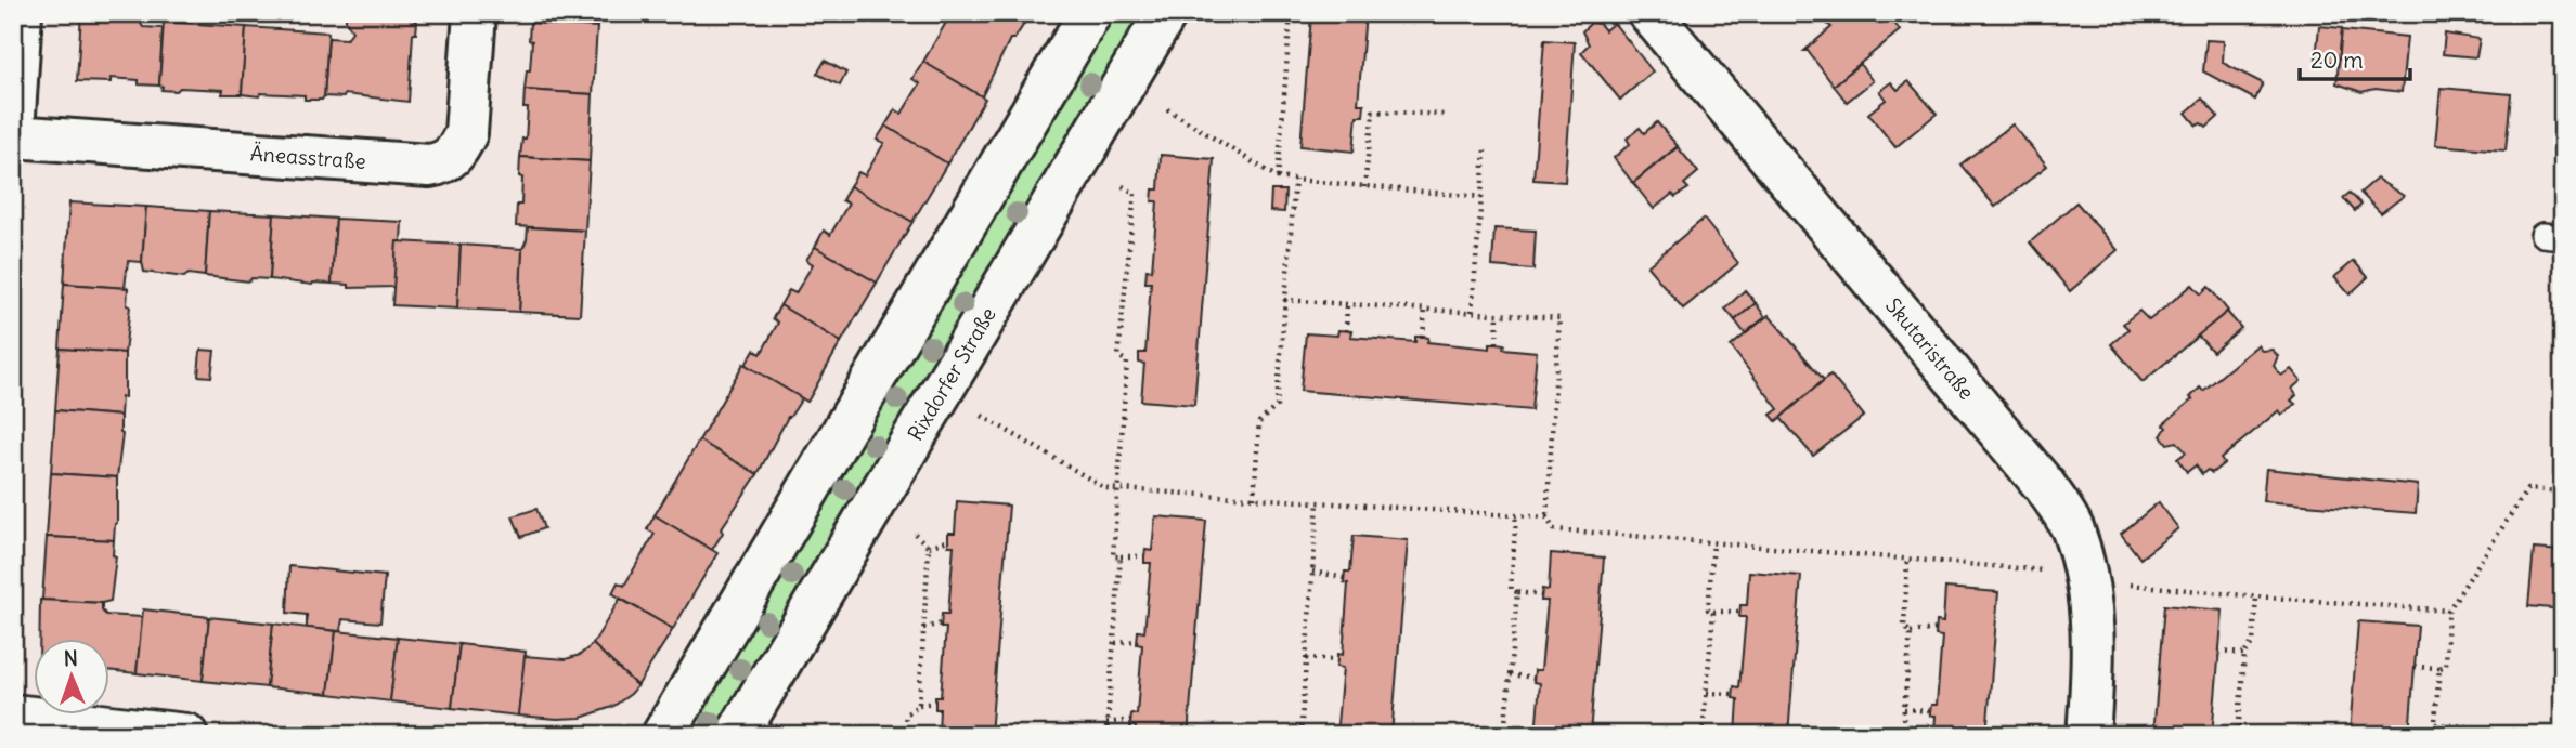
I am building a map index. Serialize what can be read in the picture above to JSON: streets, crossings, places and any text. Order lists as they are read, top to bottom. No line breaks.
{"streets":{"street":["Äneasstraße","Skutaristraße","Rixdorfer Straße"]},"scale_bar":"20 m","north":"top"}
